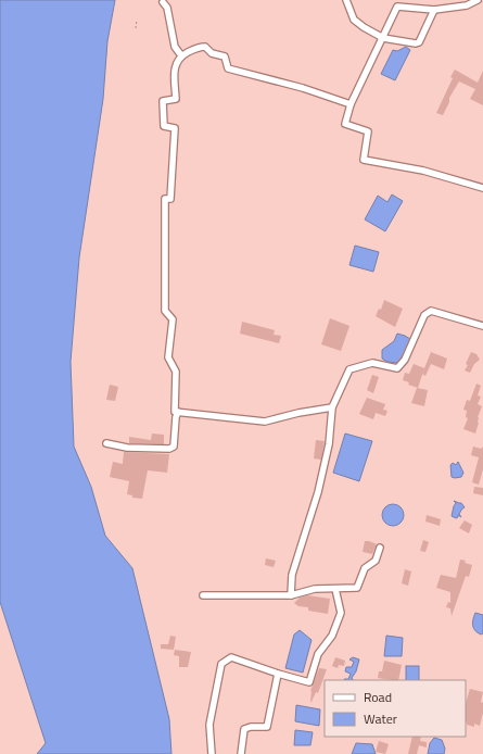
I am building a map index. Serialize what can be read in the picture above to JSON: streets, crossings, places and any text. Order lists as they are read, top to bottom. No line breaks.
{"legend":["Road","Water"]}
